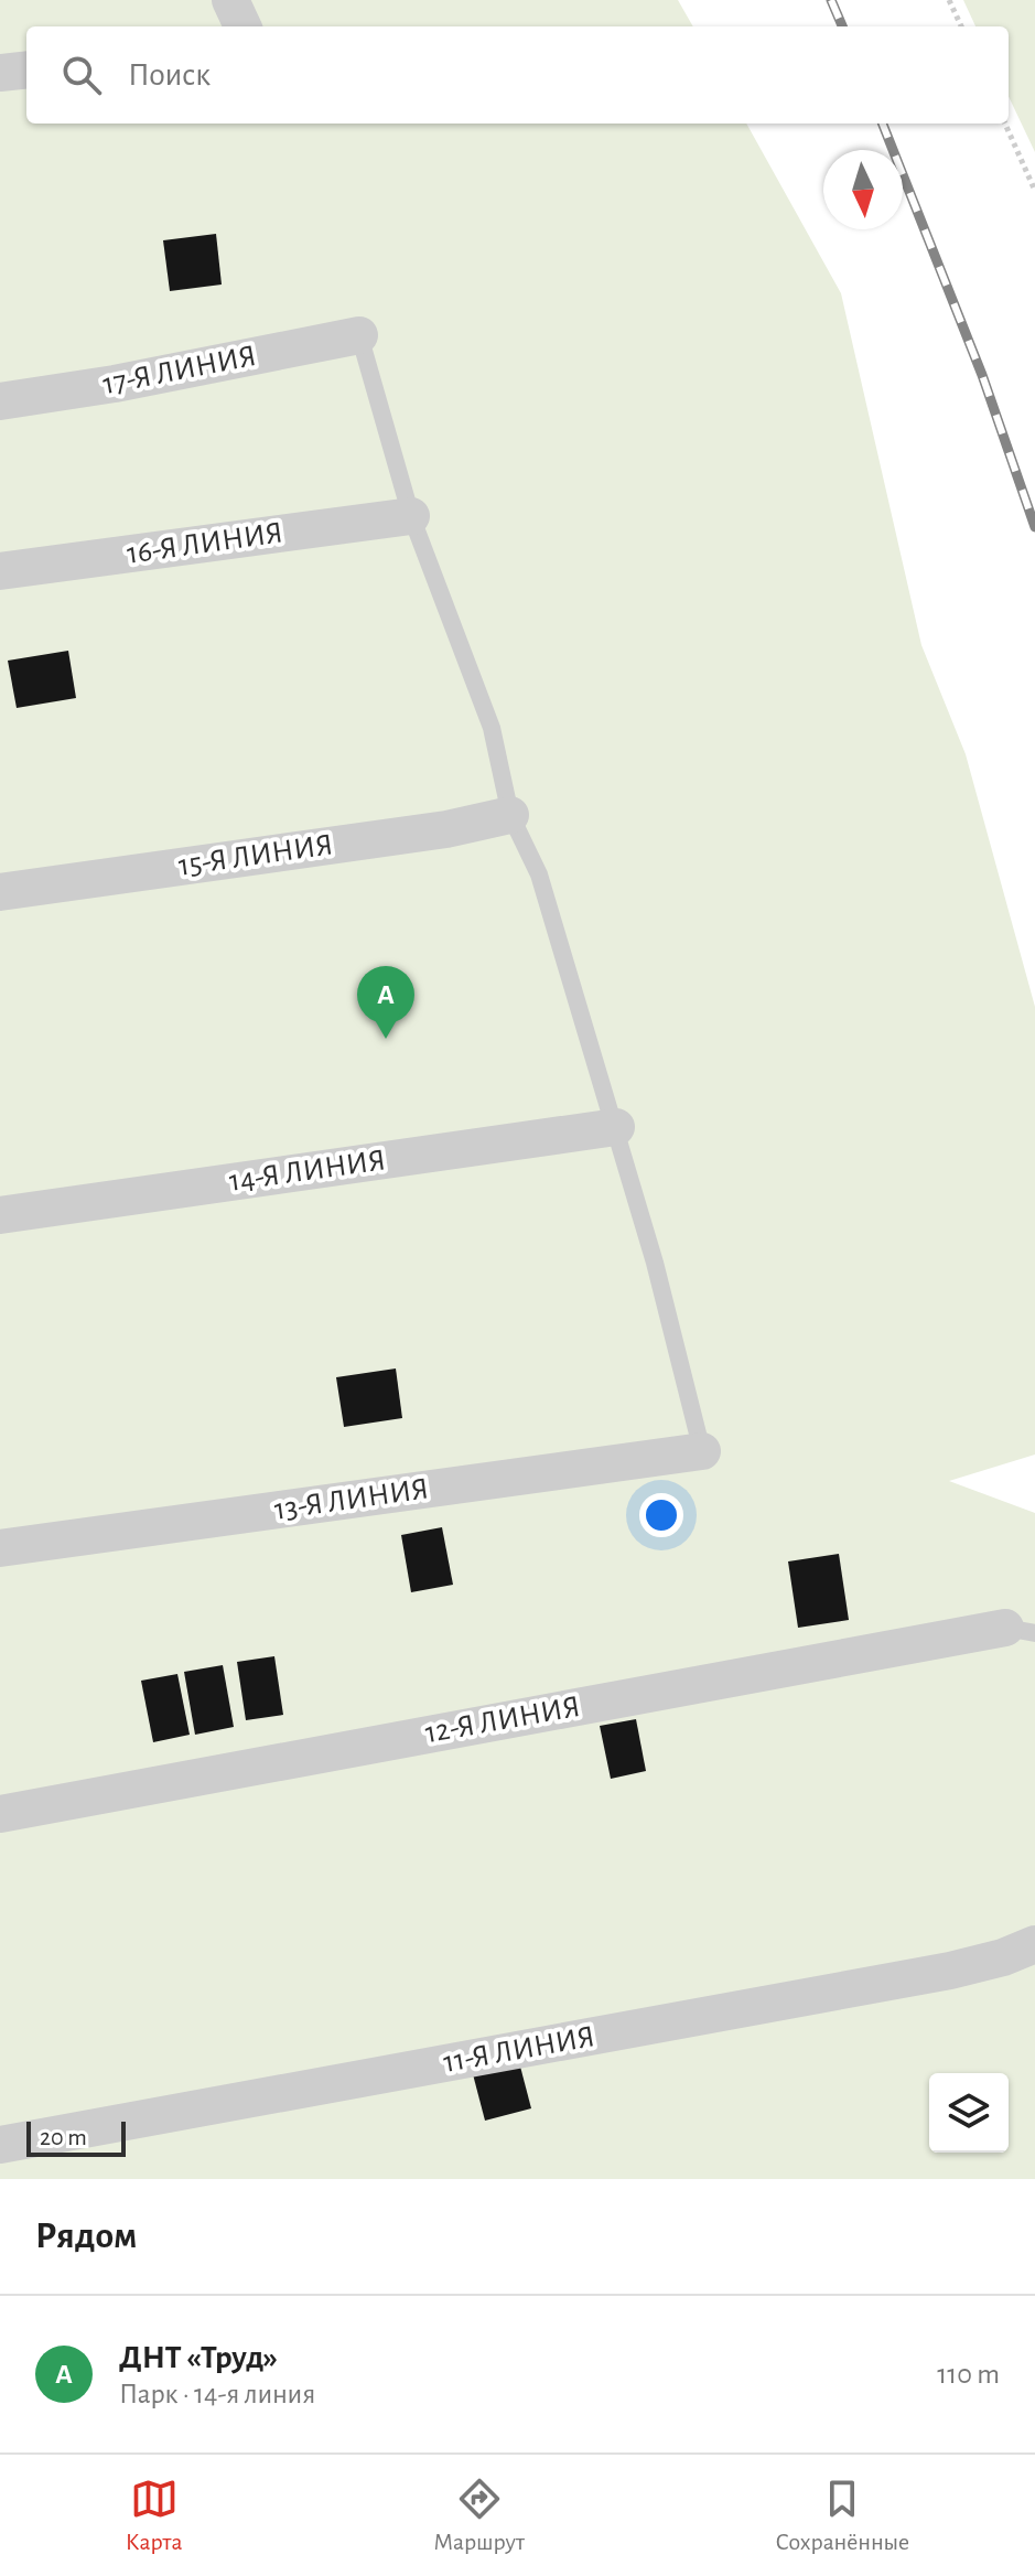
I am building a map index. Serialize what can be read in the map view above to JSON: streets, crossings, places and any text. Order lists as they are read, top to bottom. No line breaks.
{"streets":{"street":["17-Я ЛИНИЯ","16-Я ЛИНИЯ","15-Я ЛИНИЯ","14-Я ЛИНИЯ","13-Я ЛИНИЯ","12-Я ЛИНИЯ","11-Я ЛИНИЯ"]},"scale_bar":"20 m","north":"bottom","page":{"search":"Поиск","pins":"A","scale":"20 m","heading":"Рядом","list":[{"mark":"A","name":"ДНТ «Труд»","note":"Парк · 14-я линия","value":"110 m"}],"nav":["Карта","Маршрут","Сохранённые"]}}
